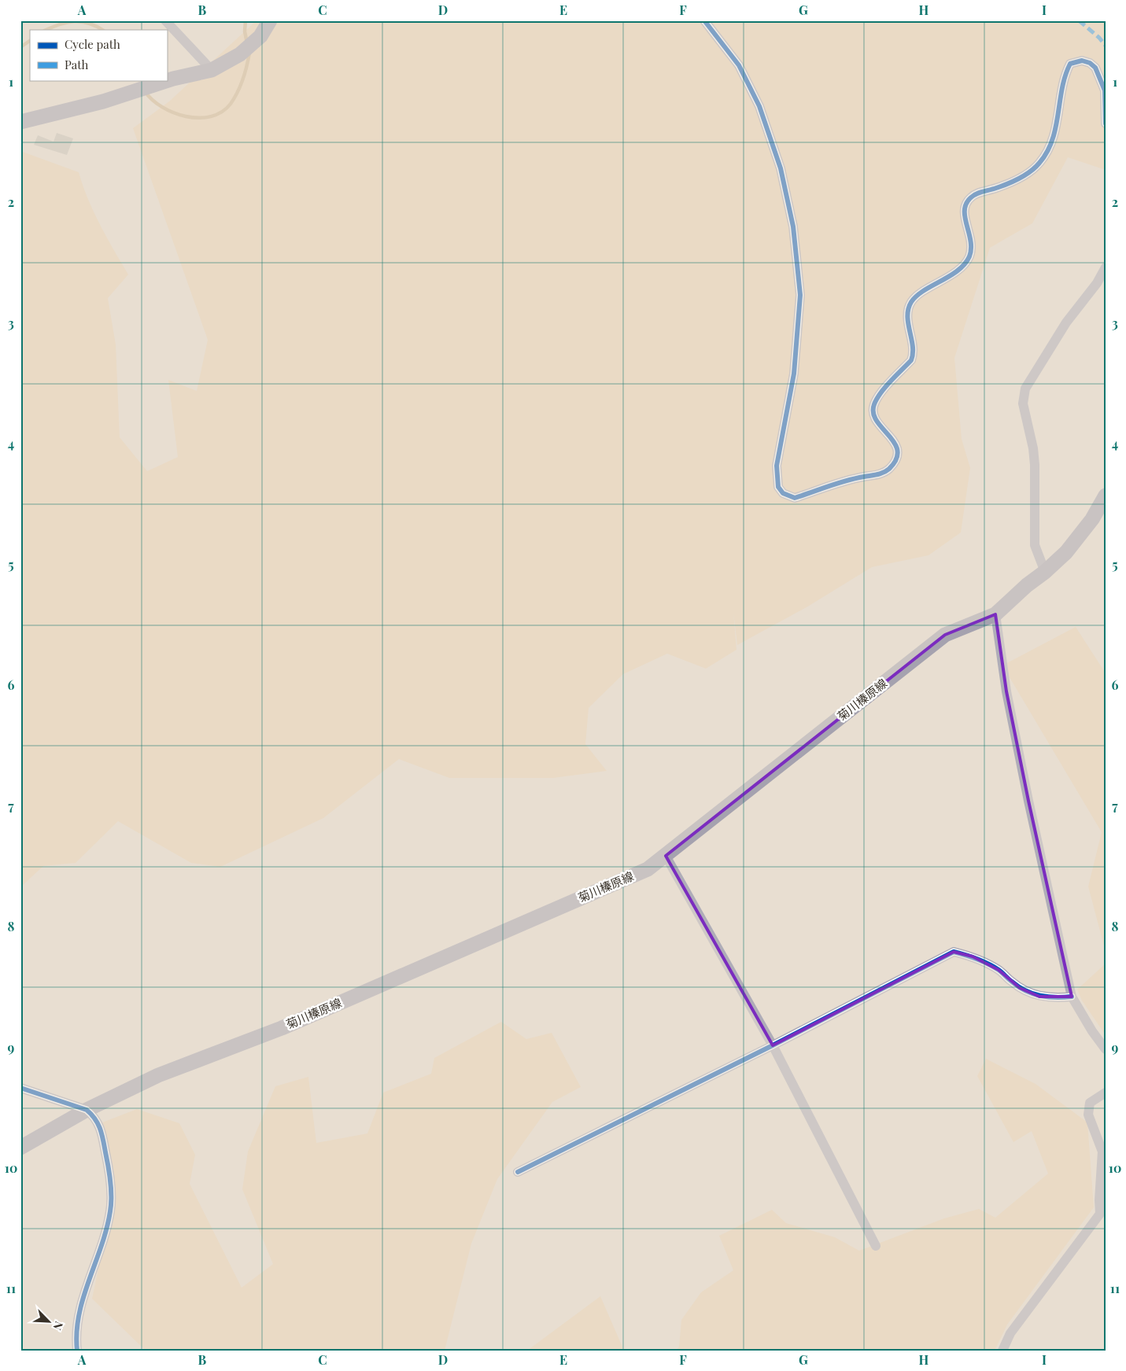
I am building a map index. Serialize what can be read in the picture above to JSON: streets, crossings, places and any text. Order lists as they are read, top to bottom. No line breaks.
{"streets":{"main road":["菊川榛原線"]},"legend":["Cycle path","Path"],"north":"bottom right","grid":{"columns":["A","B","C","D","E","F","G","H","I"],"rows":["1","2","3","4","5","6","7","8","9","10","11"]}}
